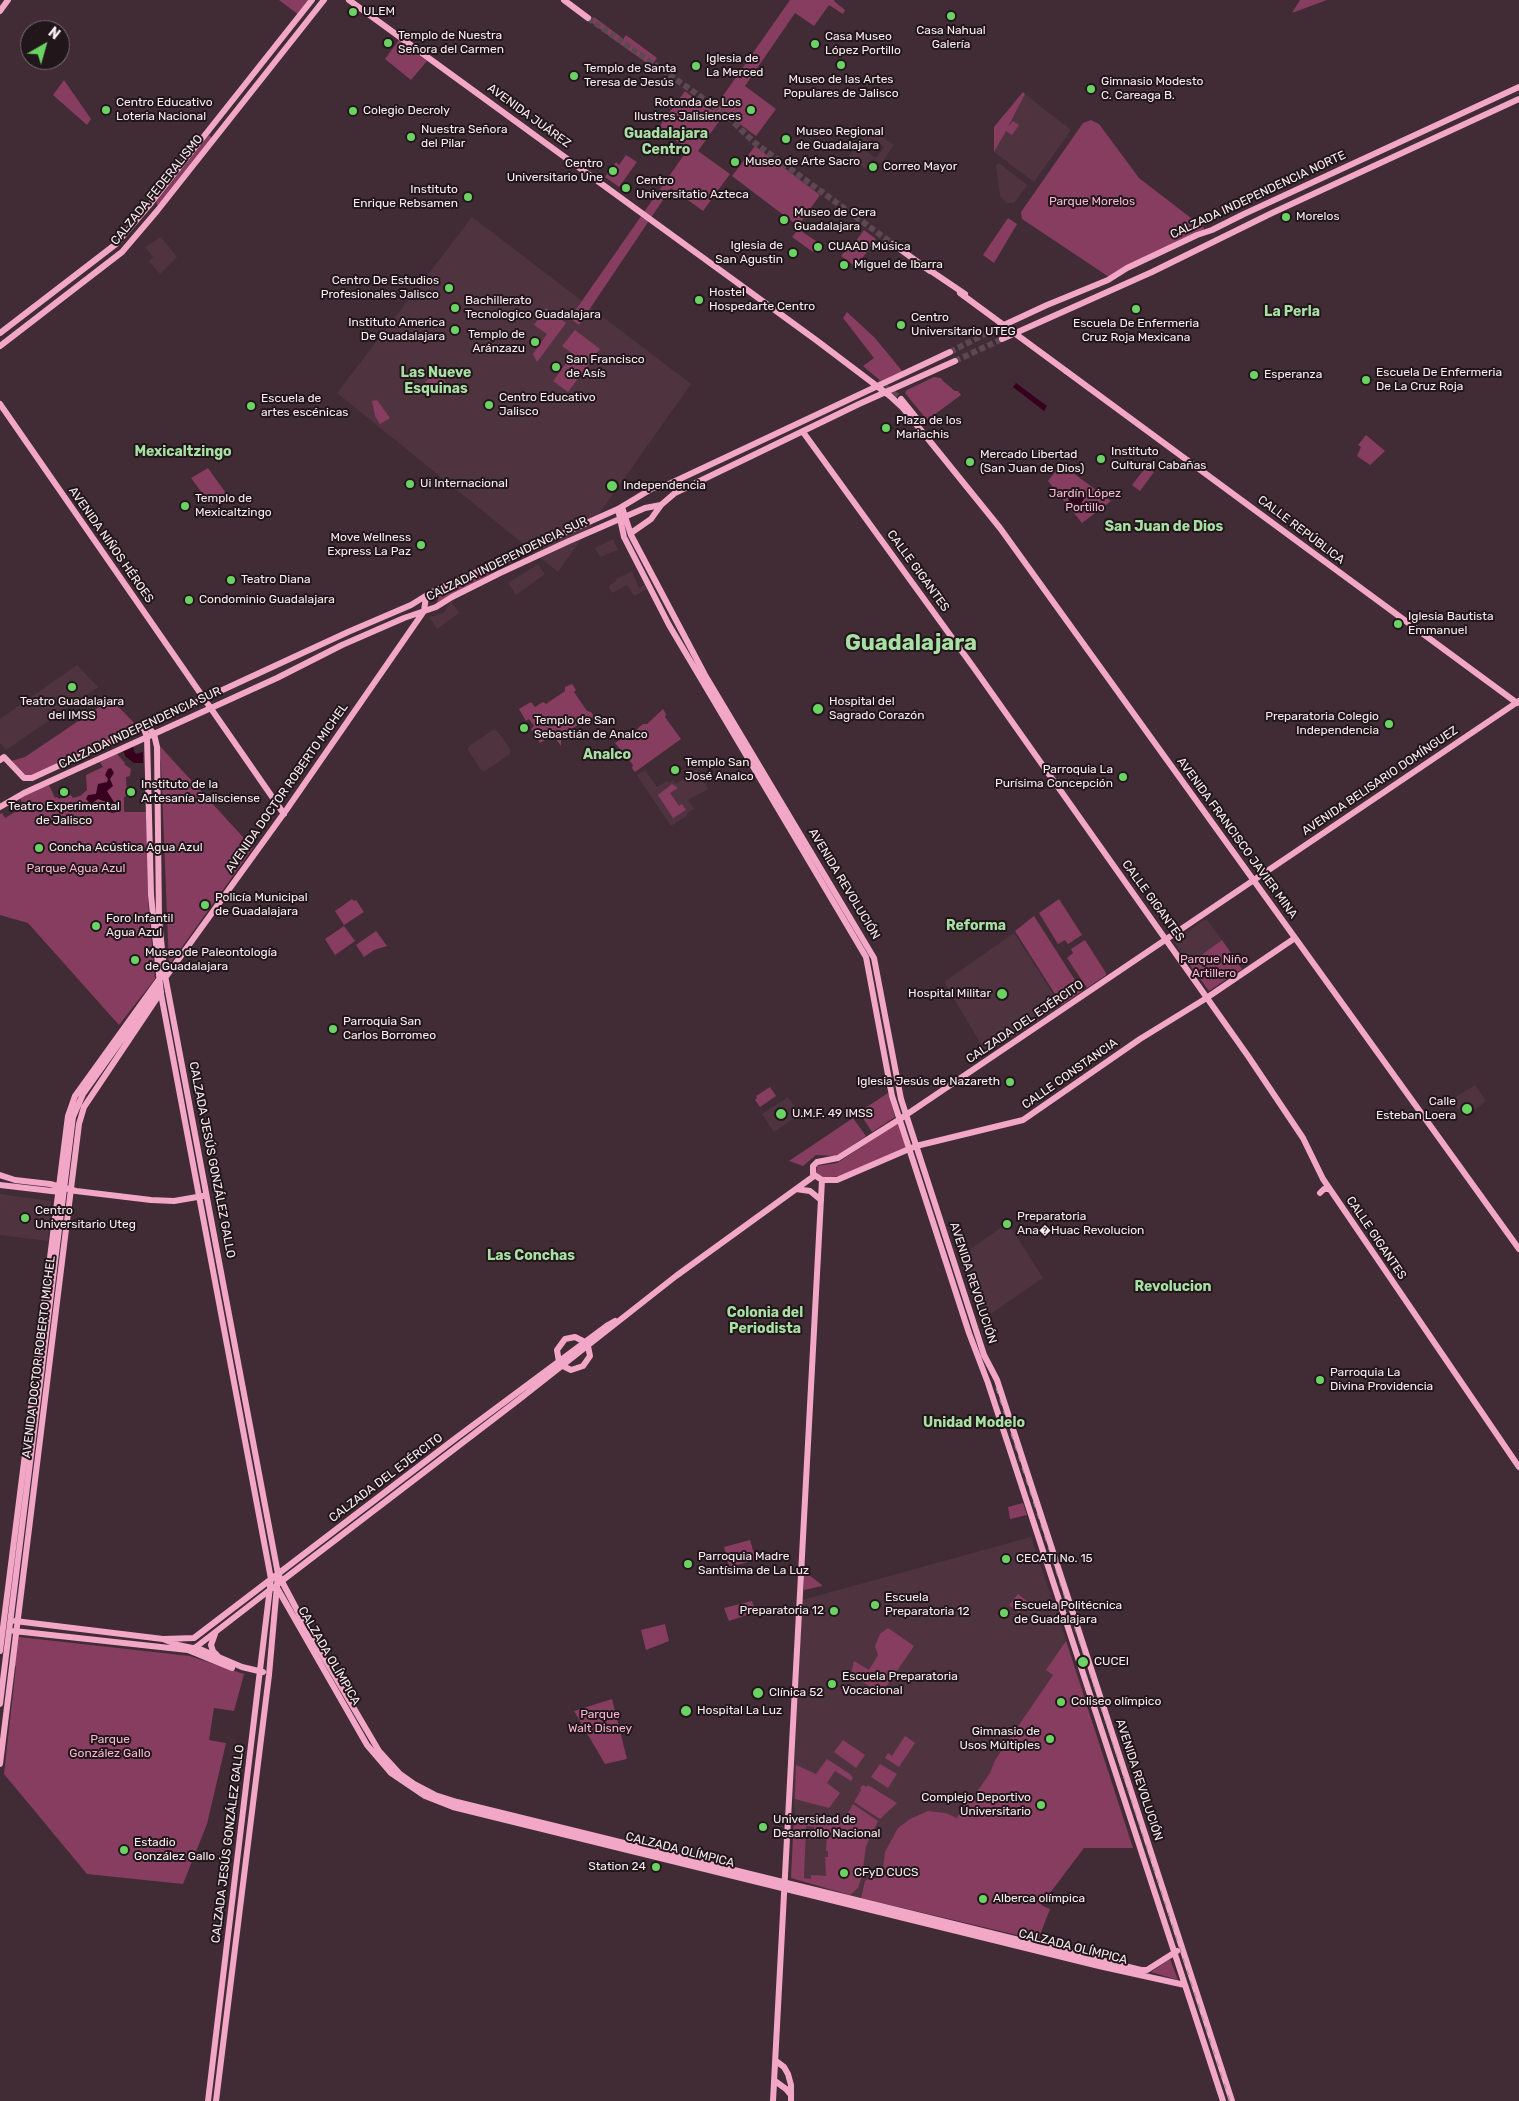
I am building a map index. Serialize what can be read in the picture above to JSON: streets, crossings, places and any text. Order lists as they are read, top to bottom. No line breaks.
{"streets":{"main road":["AVENIDA JUÁREZ","CALZADA FEDERALISMO","CALZADA INDEPENDENCIA NORTE","CALLE REPÚBLICA","AVENIDA NIÑOS HÉROES","CALZADA INDEPENDENCIA SUR","CALLE GIGANTES","AVENIDA BELISARIO DOMÍNGUEZ","AVENIDA DOCTOR ROBERTO MICHEL","AVENIDA FRANCISCO JAVIER MINA","AVENIDA REVOLUCIÓN","CALZADA DEL EJÉRCITO","CALLE CONSTANCIA","CALZADA JESÚS GONZÁLEZ GALLO","CALZADA OLÍMPICA"]},"crossings":[["AVENIDA JUÁREZ","CALZADA INDEPENDENCIA SUR"],["AVENIDA JUÁREZ","AVENIDA FRANCISCO JAVIER MINA"],["CALZADA INDEPENDENCIA NORTE","CALLE REPÚBLICA"],["CALLE REPÚBLICA","AVENIDA BELISARIO DOMÍNGUEZ"],["AVENIDA NIÑOS HÉROES","CALZADA INDEPENDENCIA SUR"],["AVENIDA NIÑOS HÉROES","AVENIDA DOCTOR ROBERTO MICHEL"],["CALZADA INDEPENDENCIA SUR","CALLE GIGANTES"],["CALZADA INDEPENDENCIA SUR","AVENIDA DOCTOR ROBERTO MICHEL"],["CALZADA INDEPENDENCIA SUR","AVENIDA FRANCISCO JAVIER MINA"],["CALZADA INDEPENDENCIA SUR","AVENIDA REVOLUCIÓN"],["CALZADA INDEPENDENCIA SUR","CALZADA JESÚS GONZÁLEZ GALLO"],["CALLE GIGANTES","CALZADA DEL EJÉRCITO"],["CALLE GIGANTES","CALLE CONSTANCIA"],["AVENIDA BELISARIO DOMÍNGUEZ","AVENIDA FRANCISCO JAVIER MINA"],["AVENIDA BELISARIO DOMÍNGUEZ","CALZADA DEL EJÉRCITO"],["AVENIDA DOCTOR ROBERTO MICHEL","CALZADA JESÚS GONZÁLEZ GALLO"],["AVENIDA FRANCISCO JAVIER MINA","CALZADA DEL EJÉRCITO"],["AVENIDA FRANCISCO JAVIER MINA","CALLE CONSTANCIA"],["AVENIDA REVOLUCIÓN","CALZADA DEL EJÉRCITO"],["AVENIDA REVOLUCIÓN","CALLE CONSTANCIA"],["AVENIDA REVOLUCIÓN","CALZADA OLÍMPICA"],["CALZADA DEL EJÉRCITO","CALZADA JESÚS GONZÁLEZ GALLO"],["CALZADA DEL EJÉRCITO","CALZADA OLÍMPICA"],["CALZADA JESÚS GONZÁLEZ GALLO","CALZADA OLÍMPICA"]],"districts":["Guadalajara Centro","La Perla","Las Nueve Esquinas","Mexicaltzingo","San Juan de Dios","Guadalajara","Analco","Reforma","Las Conchas","Revolucion","Colonia del Periodista","Unidad Modelo"],"parks":["Parque Morelos","Jardín López Portillo","Parque Agua Azul","Parque Niño Artillero","Parque Walt Disney","Parque González Gallo"],"places":["ULEM","Casa Nahual Galería","Templo de Nuestra Señora del Carmen","Casa Museo López Portillo","Museo de las Artes Populares de Jalisco","Iglesia de La Merced","Templo de Santa Teresa de Jesús","Gimnasio Modesto C. Careaga B.","Centro Educativo Loteria Nacional","Rotonda de Los Ilustres Jalisiences","Colegio Decroly","Nuestra Señora del Pilar","Museo Regional de Guadalajara","Museo de Arte Sacro","Correo Mayor","Centro Universitario Une","Centro Universitatio Azteca","Instituto Enrique Rebsamen","Morelos","Museo de Cera Guadalajara","CUAAD Música","Iglesia de San Agustin","Miguel de Ibarra","Centro De Estudios Profesionales Jalisco","Hostel Hospedarte Centro","Bachillerato Tecnologico Guadalajara","Escuela De Enfermeria Cruz Roja Mexicana","Centro Universitario UTEG","Instituto America De Guadalajara","Templo de Aránzazu","San Francisco de Asís","Esperanza","Escuela De Enfermeria De La Cruz Roja","Centro Educativo Jalisco","Escuela de artes escénicas","Plaza de los Mariachis","Instituto Cultural Cabañas","Mercado Libertad (San Juan de Dios)","Ui Internacional","Independencia","Templo de Mexicaltzingo","Move Wellness Express La Paz","Teatro Diana","Condominio Guadalajara","Iglesia Bautista Emmanuel","Teatro Guadalajara del IMSS","Hospital del Sagrado Corazón","Preparatoria Colegio Independencia","Templo de San Sebastián de Analco","Templo San José Analco","Parroquia La Purísima Concepción","Teatro Experimental de Jalisco","Instituto de la Artesanía Jalisciense","Concha Acústica Agua Azul","Policía Municipal de Guadalajara","Foro Infantil Agua Azul","Museo de Paleontología de Guadalajara","Hospital Militar","Parroquia San Carlos Borromeo","Iglesia Jesús de Nazareth","Calle Esteban Loera","U.M.F. 49 IMSS","Centro Universitario Uteg","Preparatoria Ana�Huac Revolucion","Parroquia La Divina Providencia","CECATI No. 15","Parroquia Madre Santísima de La Luz","Escuela Preparatoria 12","Preparatoria 12","Escuela Politécnica de Guadalajara","CUCEI","Escuela Preparatoria Vocacional","Clínica 52","Coliseo olímpico","Hospital La Luz","Gimnasio de Usos Múltiples","Complejo Deportivo Universitario","Universidad de Desarrollo Nacional","Estadio González Gallo","Station 24","CFyD CUCS","Alberca olímpica"],"north":"top right"}
